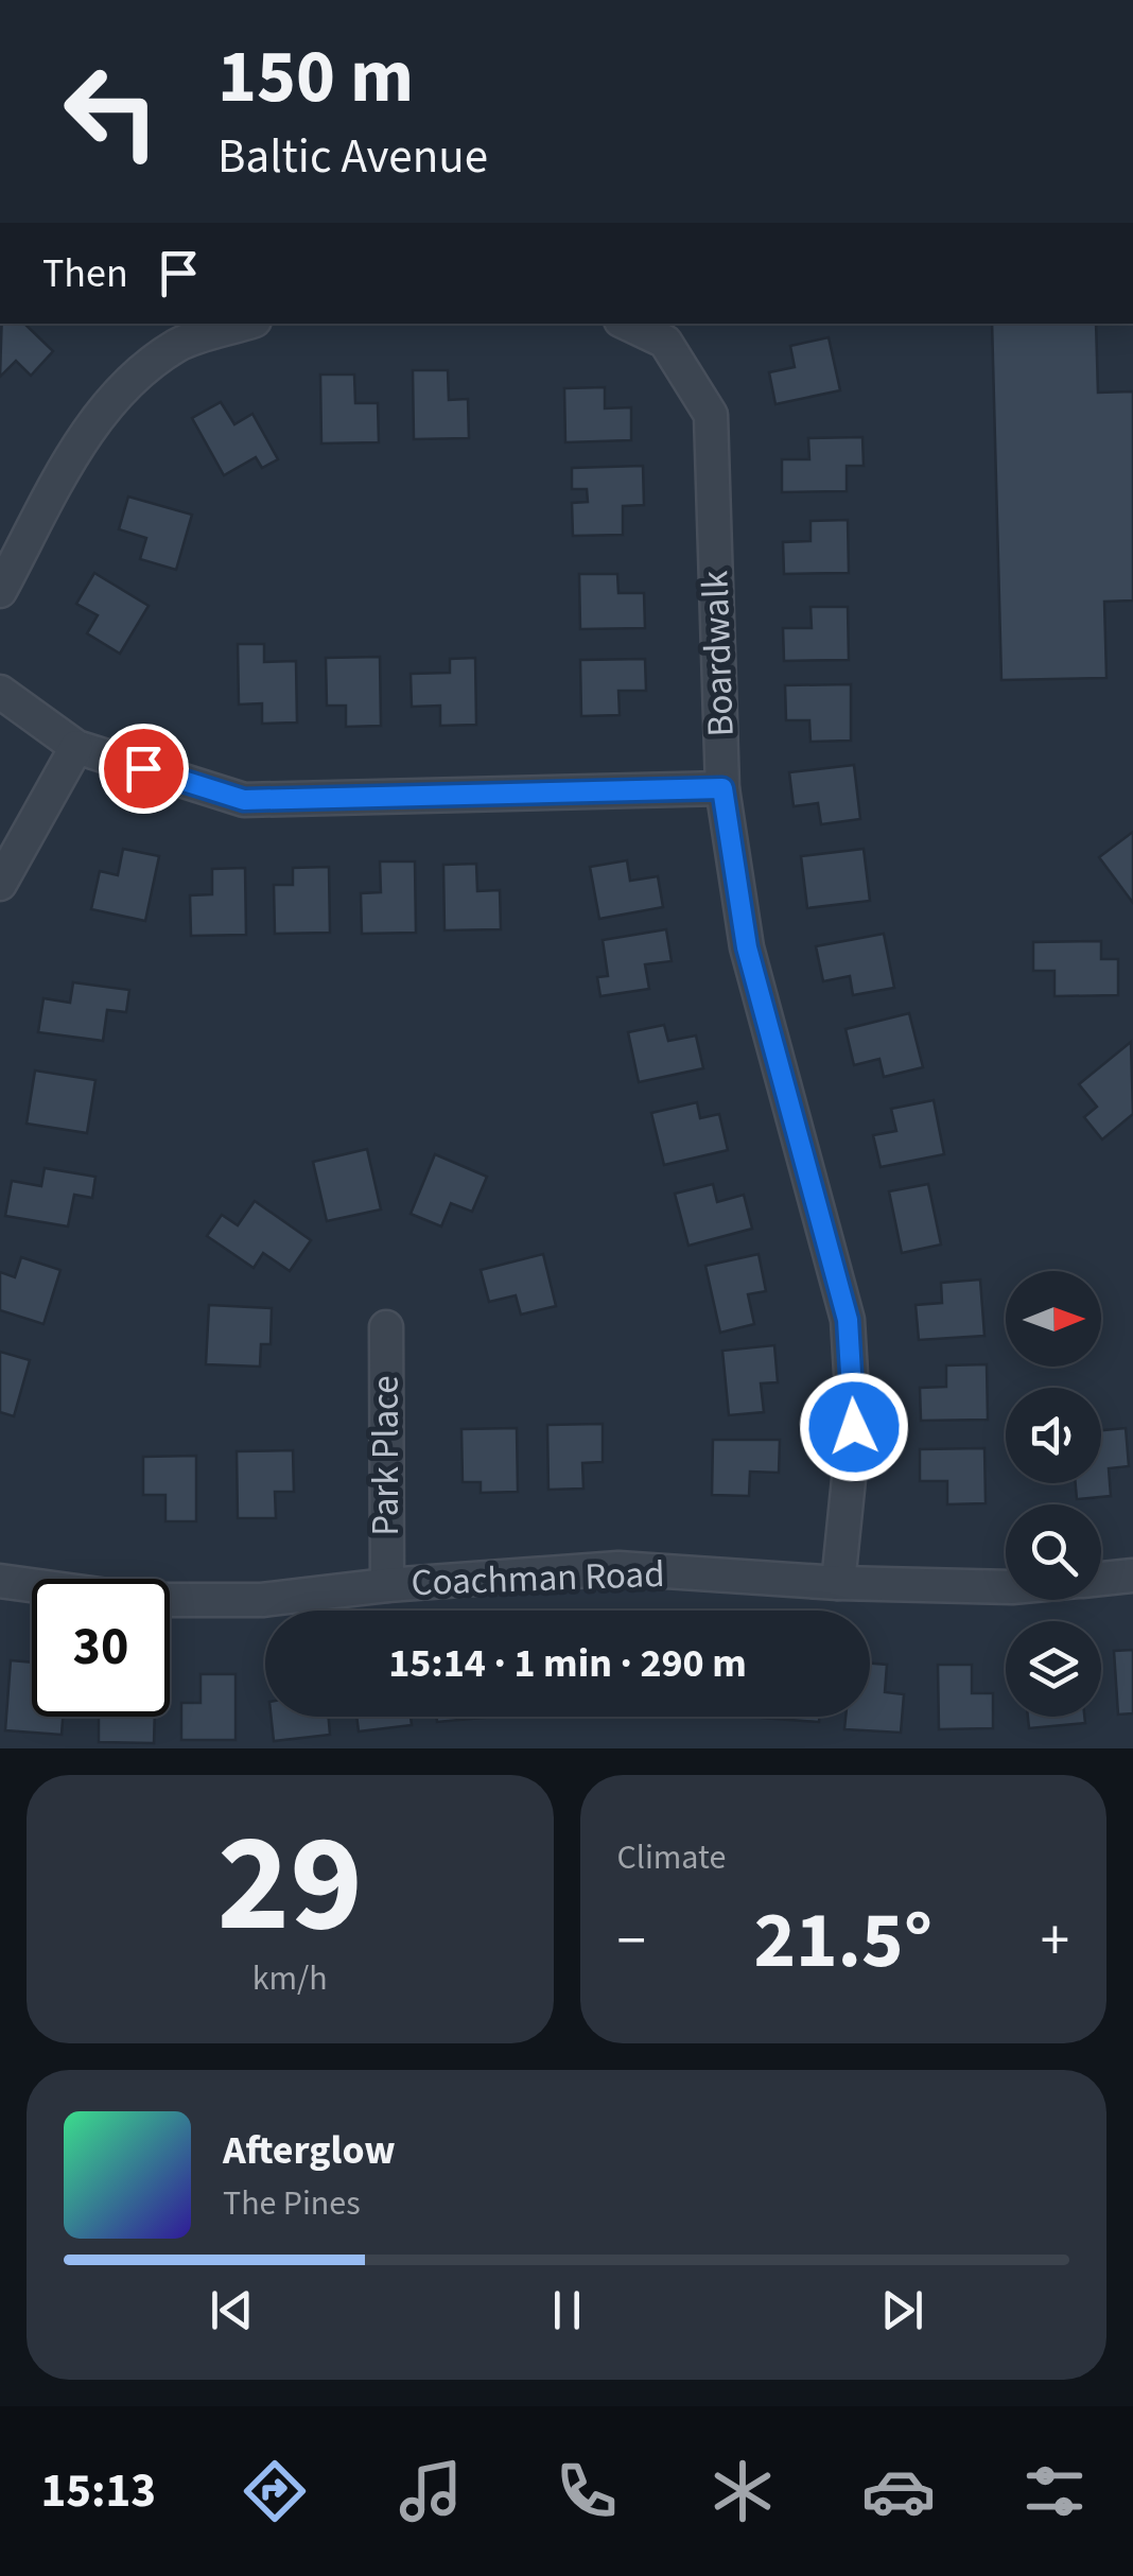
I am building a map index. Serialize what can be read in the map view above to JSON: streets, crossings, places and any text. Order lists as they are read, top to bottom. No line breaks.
{"streets":{"street":["Boardwalk","Park Place","Coachman Road"]},"crossings":[["Boardwalk","Coachman Road"],["Park Place","Coachman Road"]],"north":"right","page":{"turn":["150 m","Baltic Avenue"],"then":"Then","limit":"30","trip":"15:14 · 1 min · 290 m","tile":[["29","km/h"],"Climate"],"heat":["−","21.5°","+"],"song":["Afterglow","The Pines"],"tabs":"15:13"}}
